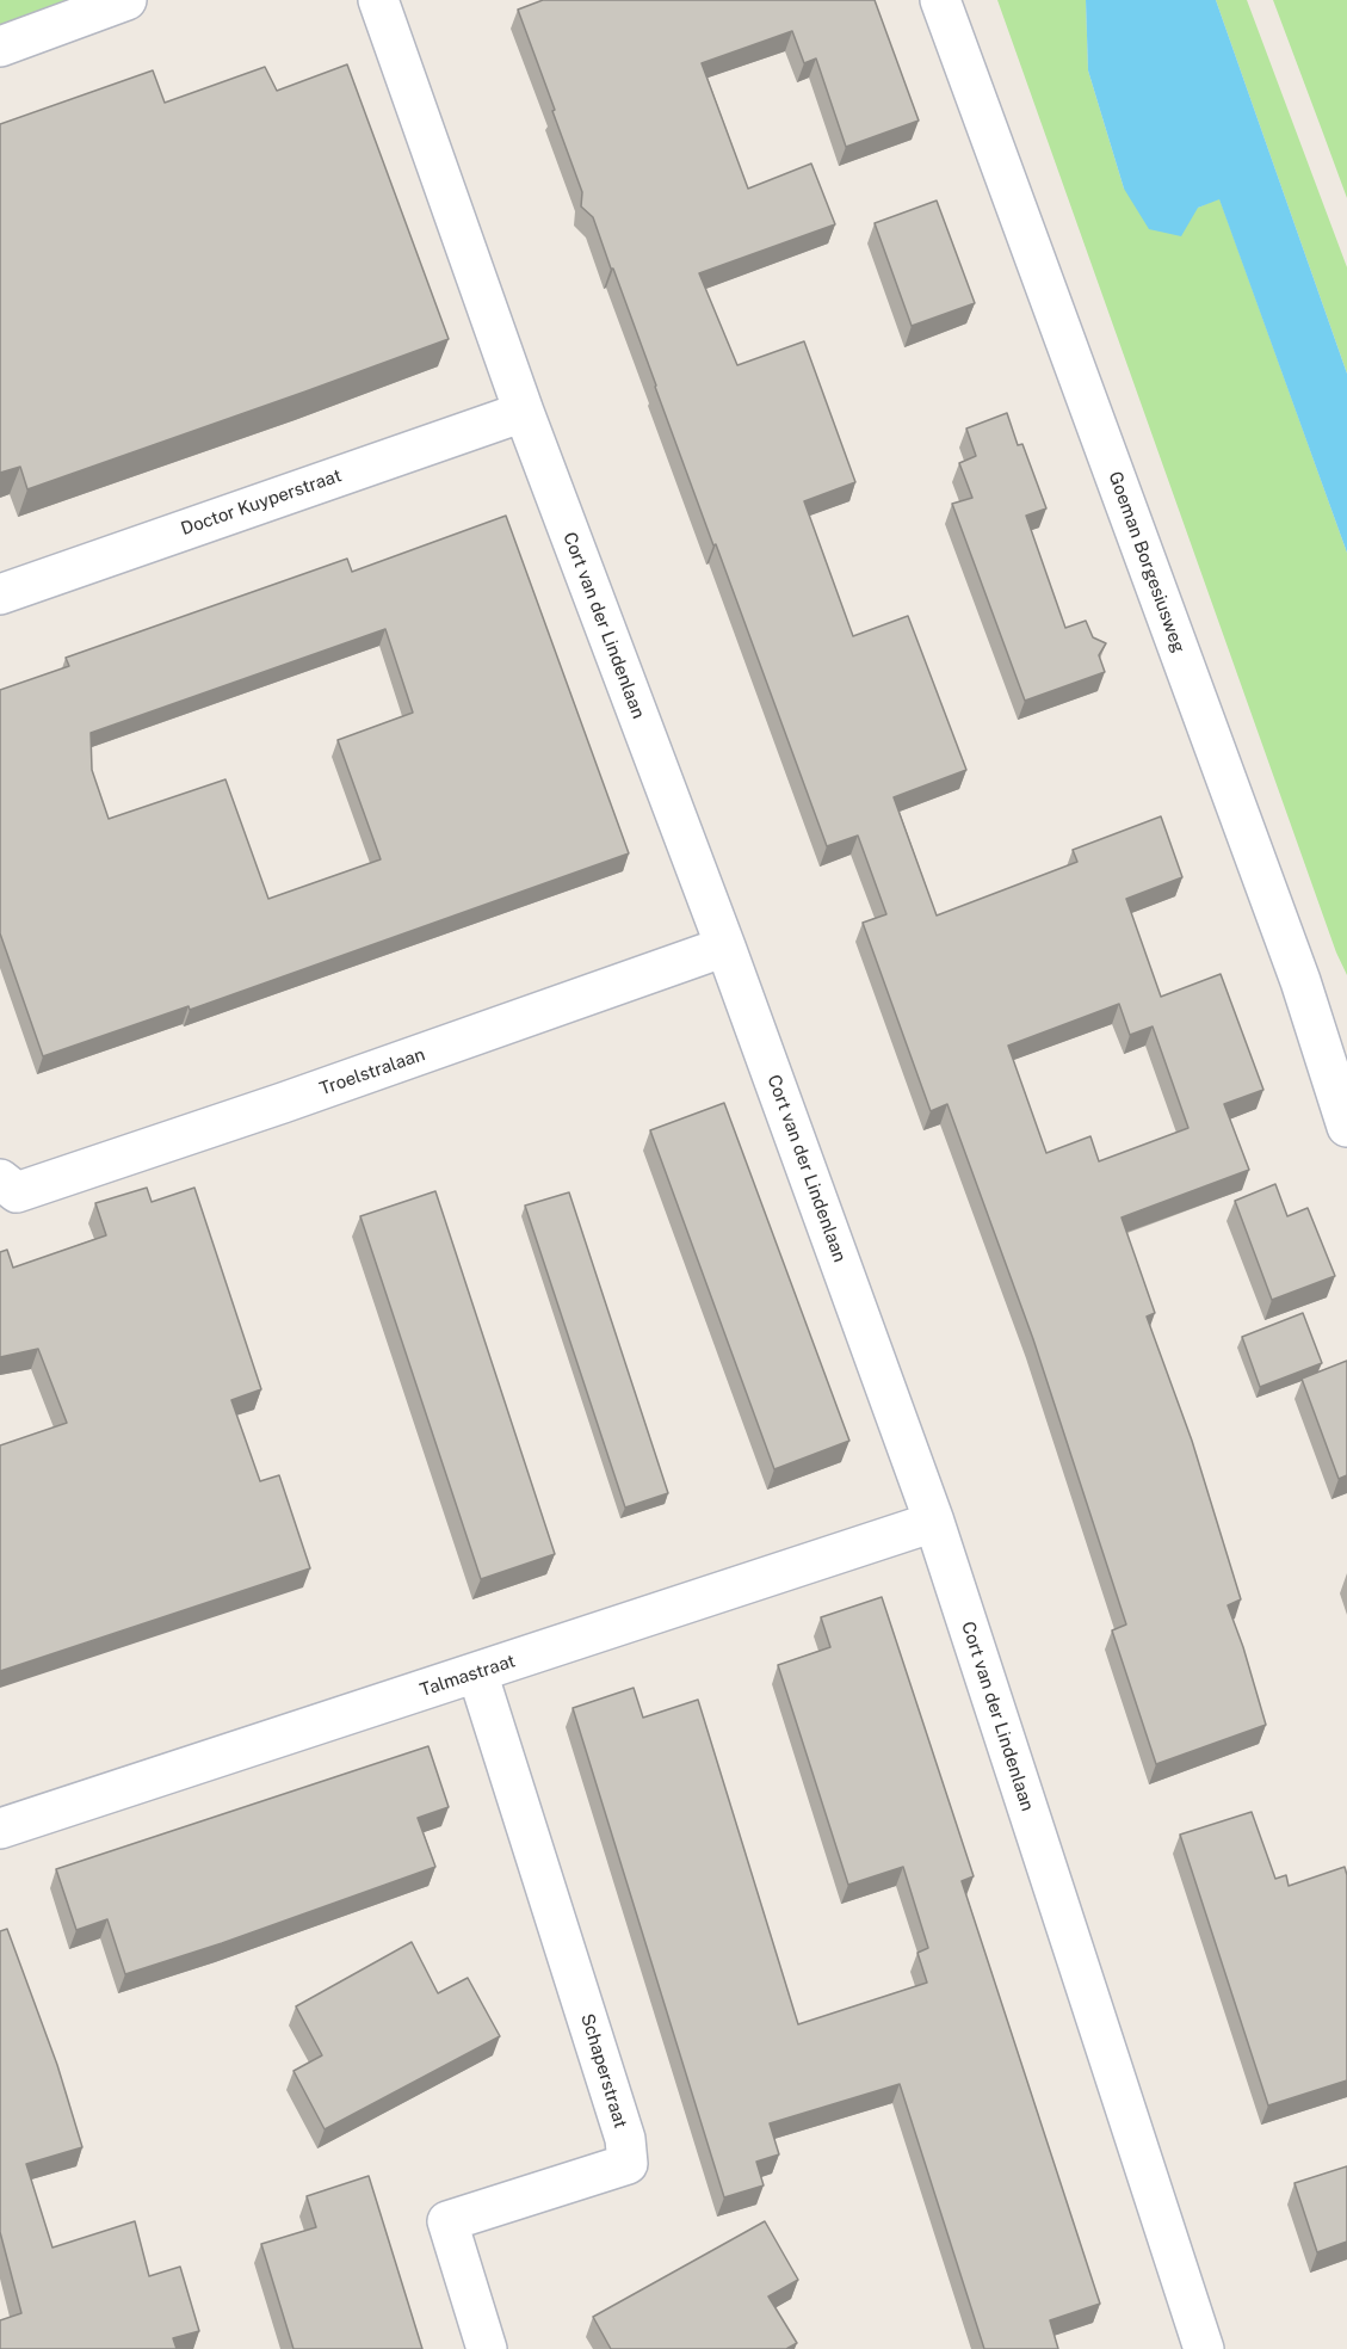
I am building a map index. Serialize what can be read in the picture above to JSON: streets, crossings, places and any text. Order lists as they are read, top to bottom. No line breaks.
{"streets":{"street":["Doctor Kuyperstraat","Goeman Borgesiusweg","Cort van der Lindenlaan","Troelstralaan","Talmastraat","Schaperstraat"]},"crossings":[["Doctor Kuyperstraat","Cort van der Lindenlaan"],["Cort van der Lindenlaan","Troelstralaan"],["Cort van der Lindenlaan","Talmastraat"],["Talmastraat","Schaperstraat"]]}
